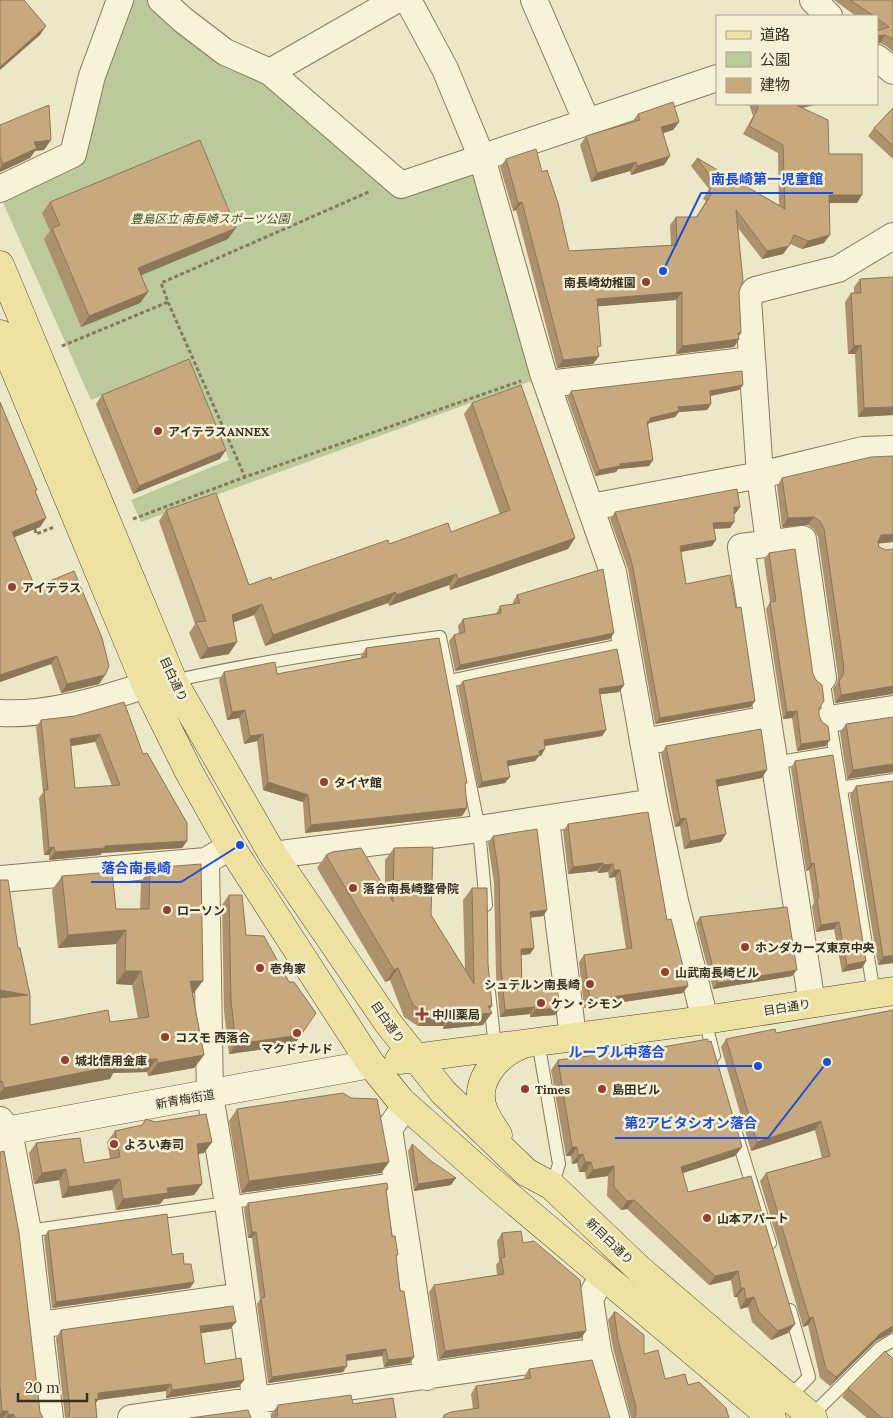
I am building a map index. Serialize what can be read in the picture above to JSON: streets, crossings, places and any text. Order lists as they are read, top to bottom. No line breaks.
{"streets":{"main road":["目白通り","新青梅街道","新目白通り"]},"crossings":[["目白通り","新青梅街道"],["目白通り","新目白通り"],["新青梅街道","新目白通り"]],"parks":["豊島区立 南長崎スポーツ公園"],"places":{"other":["南長崎第一児童館","南長崎幼稚園","アイテラスANNEX","アイテラス","タイヤ館","落合南長崎","落合南長崎整骨院","ローソン","ホンダカーズ東京中央","壱角家","山武南長崎ビル","シュテルン南長崎","ケン・シモン","マクドナルド","コスモ 西落合","城北信用金庫","第2アビタシオン落合","ルーブル中落合","Times","島田ビル","よろい寿司","山本アパート"],"health":["中川薬局"]},"legend":["道路","公園","建物"],"scale_bar":"20 m"}
